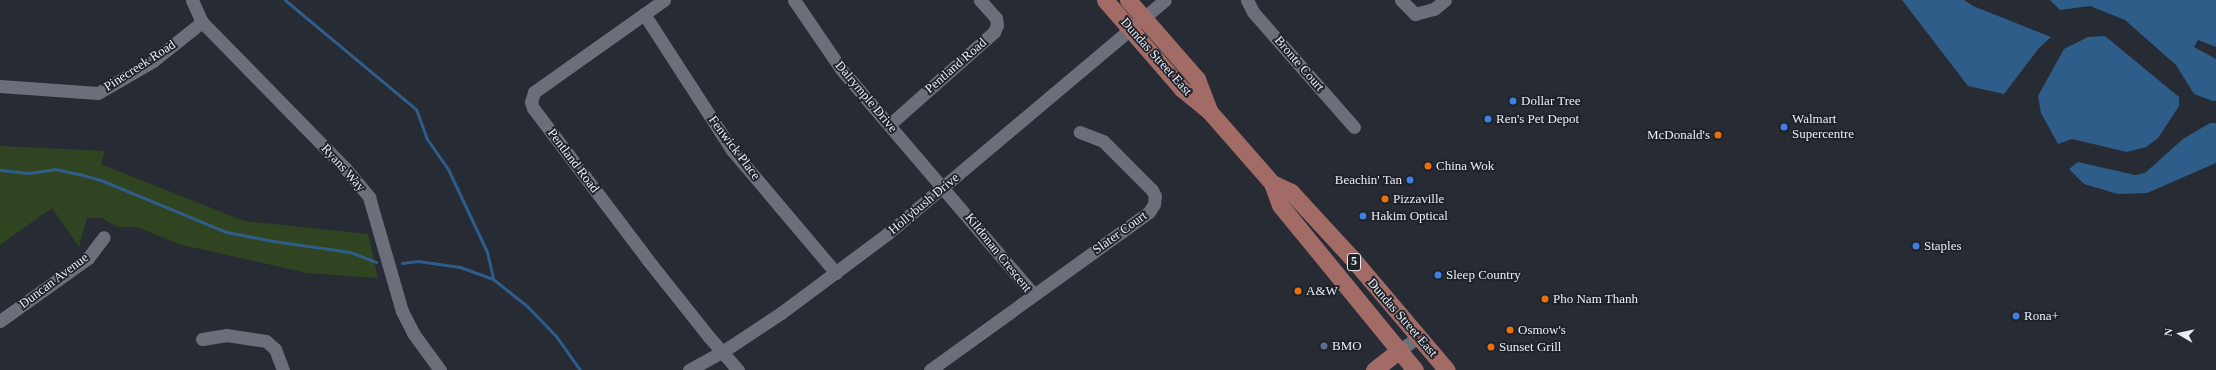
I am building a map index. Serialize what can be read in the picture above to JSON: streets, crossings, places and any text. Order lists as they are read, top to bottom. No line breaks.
{"streets":{"main road":["Dundas Street East","5"],"street":["Bronte Court","Pinecreek Road","Pentland Road","Dalrymple Drive","Fenwick Place","Ryans Way","Hollybush Drive","Slater Court","Kildonan Crescent","Duncan Avenue"]},"crossings":[["Dundas Street East","Hollybush Drive"],["Pinecreek Road","Ryans Way"],["Pentland Road","Dalrymple Drive"],["Pentland Road","Fenwick Place"],["Pentland Road","Hollybush Drive"],["Dalrymple Drive","Hollybush Drive"],["Dalrymple Drive","Kildonan Crescent"],["Fenwick Place","Hollybush Drive"],["Hollybush Drive","Kildonan Crescent"],["Slater Court","Kildonan Crescent"]],"places":["Dollar Tree","Ren's Pet Depot","Walmart Supercentre","McDonald's","China Wok","Beachin' Tan","Pizzaville","Hakim Optical","Staples","Sleep Country","A&W","Pho Nam Thanh","Rona+","Osmow's","BMO","Sunset Grill"],"north":"left"}
